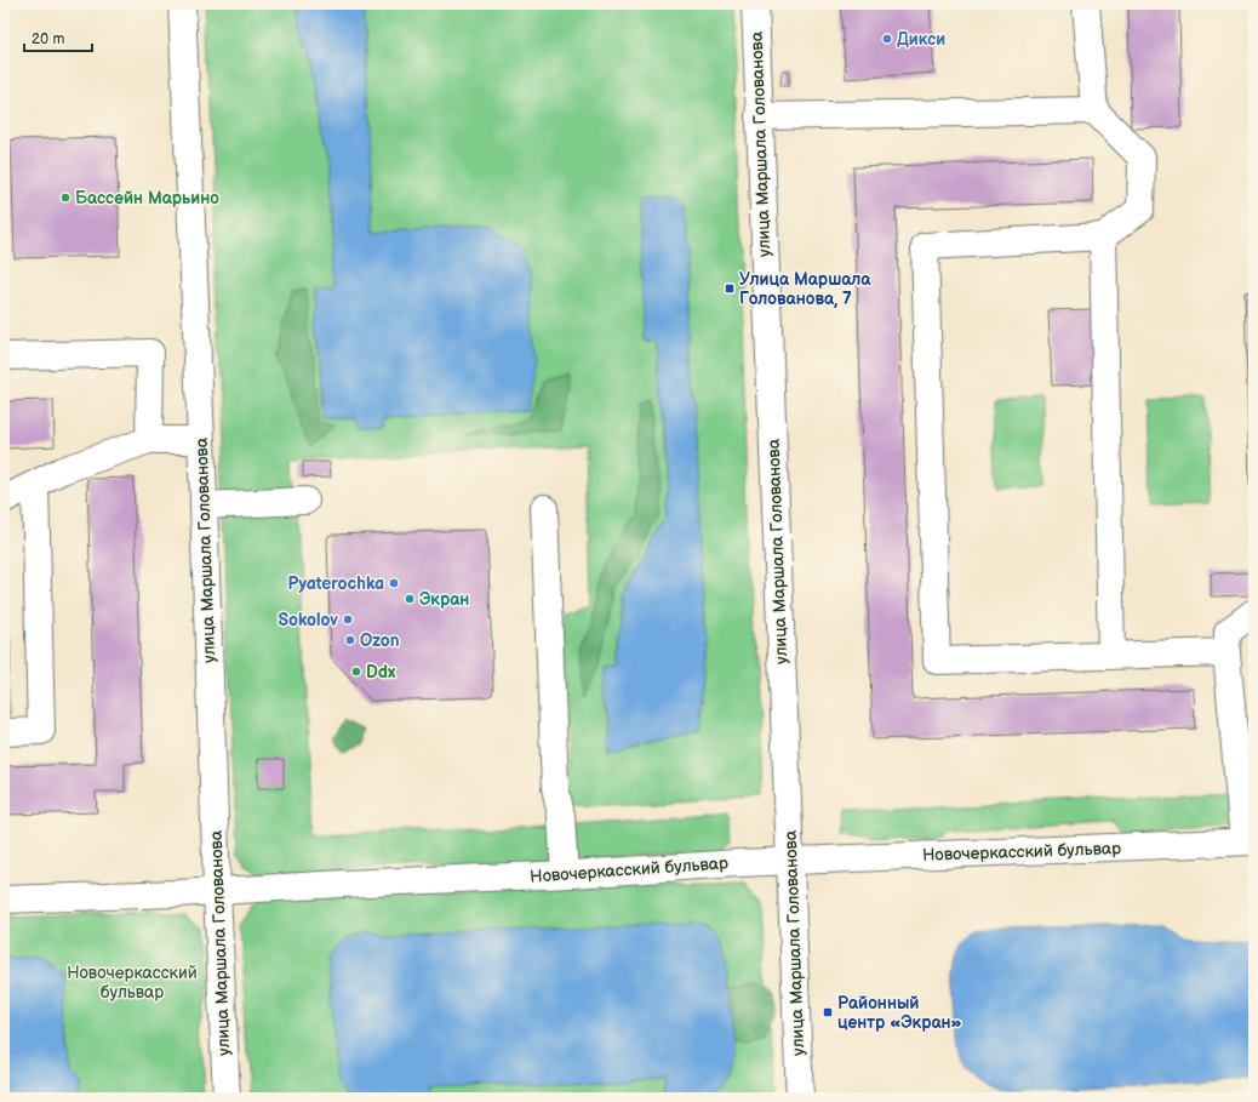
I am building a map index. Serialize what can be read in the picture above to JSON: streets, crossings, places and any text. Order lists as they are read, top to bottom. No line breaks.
{"streets":{"street":["улица Маршала Голованова","Новочеркасский бульвар"]},"crossings":[["улица Маршала Голованова","Новочеркасский бульвар"]],"parks":["Новочеркасский бульвар"],"places":{"other":["Дикси","Бассейн Марьино","Pyaterochka","Экран","Sokolov","Ozon","Ddx"],"transit":["Улица Маршала Голованова, 7","Районный центр «Экран»"]},"scale_bar":"20 m"}
